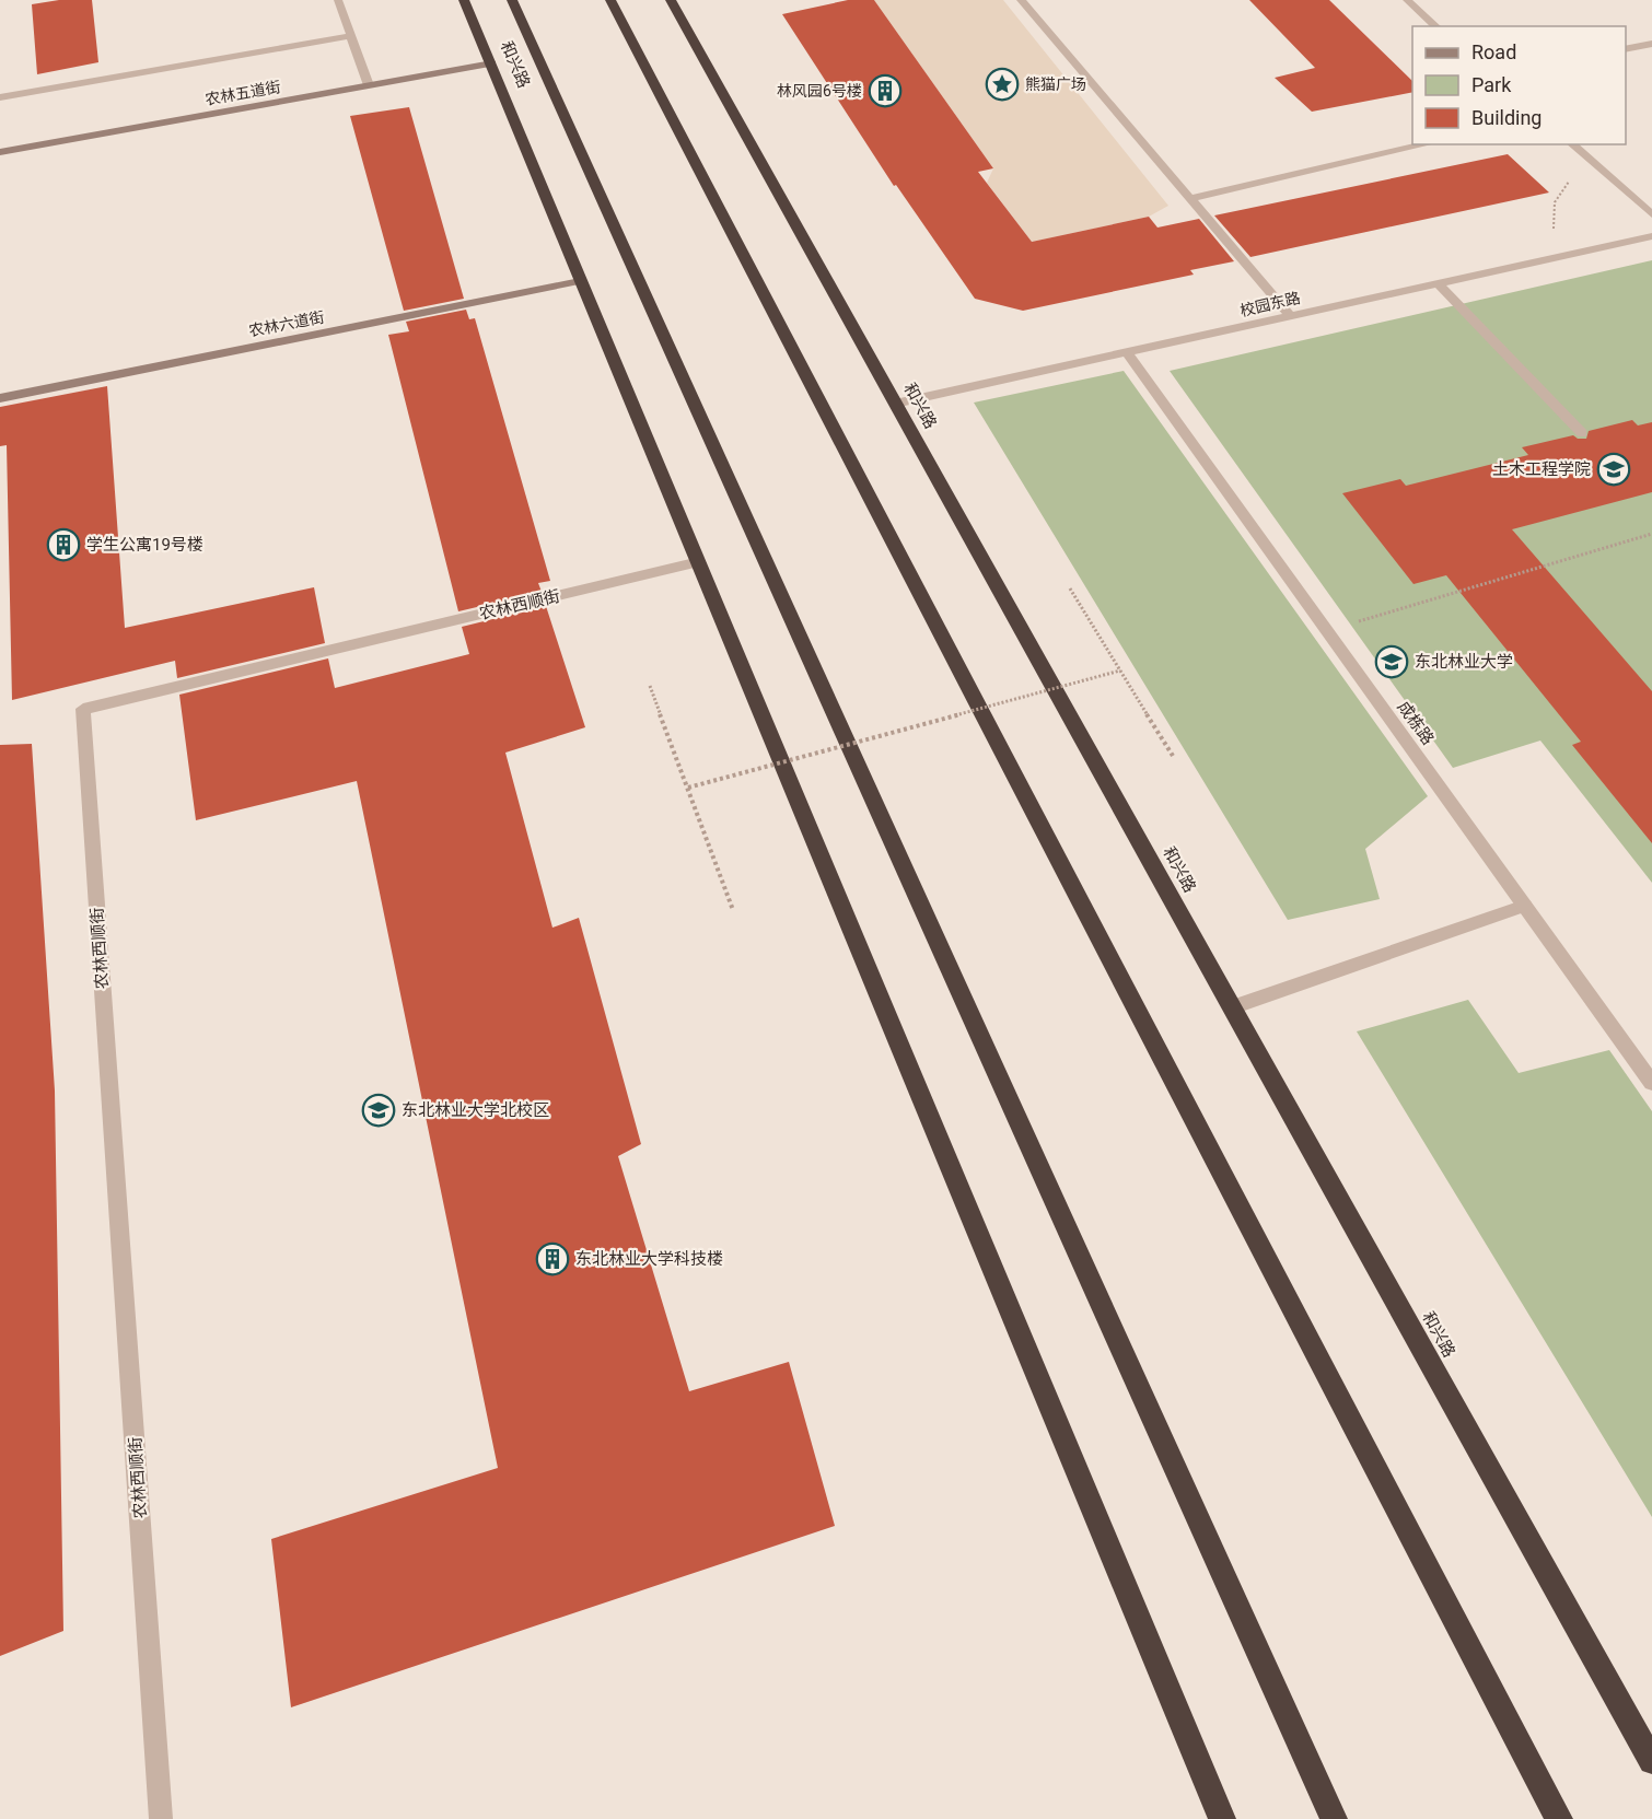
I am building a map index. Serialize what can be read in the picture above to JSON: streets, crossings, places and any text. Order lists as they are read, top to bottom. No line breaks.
{"streets":{"highway":["和兴路"],"street":["农林五道街","校园东路","农林六道街","农林西顺街","成栋路"]},"crossings":[["和兴路","农林五道街"],["和兴路","校园东路"],["和兴路","农林六道街"],["和兴路","农林西顺街"],["校园东路","成栋路"]],"places":{"place":["熊猫广场"],"building":["林风园6号楼","学生公寓19号楼","东北林业大学科技楼"],"school or university":["土木工程学院","东北林业大学","东北林业大学北校区"]},"legend":["Road","Park","Building"]}
